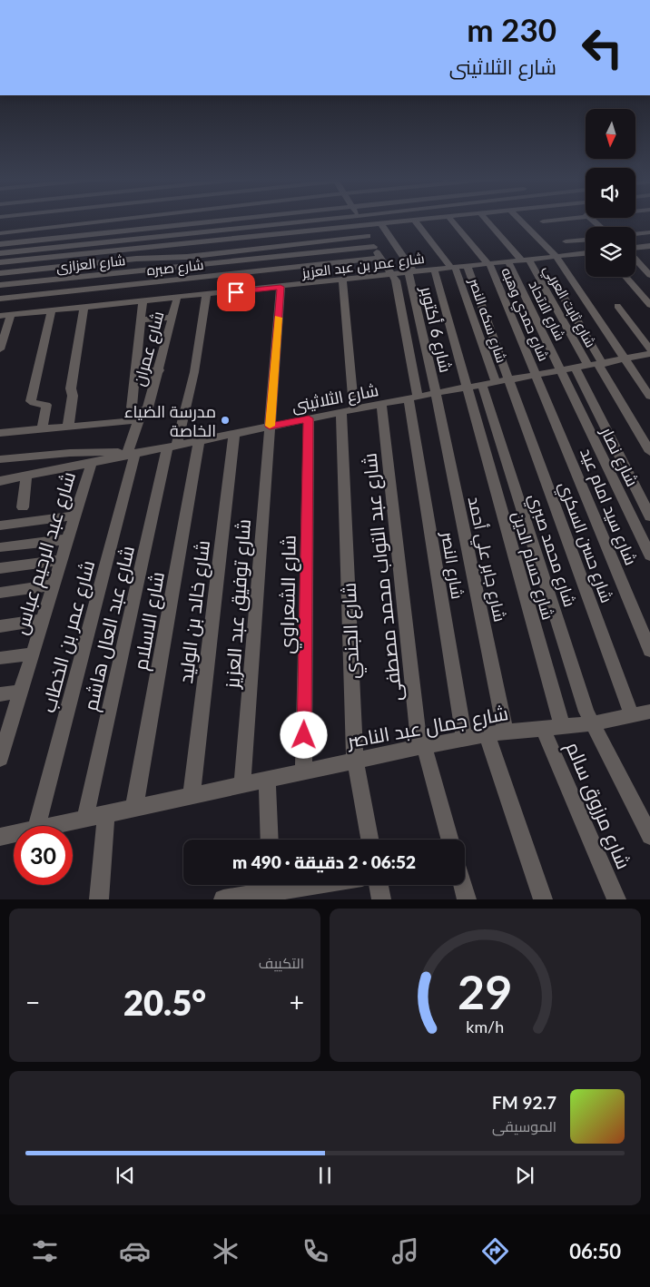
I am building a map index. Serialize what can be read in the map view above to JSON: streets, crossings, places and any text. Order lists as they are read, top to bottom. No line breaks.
{"streets":{"street":["شارع العزازى","شارع عمر بن عبد العزيز","شارع صبره","شارع ثابت العربي","شارع الاتحاد","شارع حمدي وهبه","شارع سكه النصر","شارع 6 أكتوبر","شارع عمران","شارع الثلاثينى","شارع نصار","شارع سيد امام عيد","شارع حسن السكري","شارع محمد صبري","شارع عبد الرحيم عباس","شارع جابر علي أحمد","شارع النصر","شارع حسام الدين","شارع عبد التواب محمد مصطفى","شارع الشعراوي","شارع توفيق عبد العزيز","شارع خالد بن الوليد","شارع الاسلام","شارع عبد العال هاشم","شارع الجندي","شارع عمر بن الخطاب","شارع جمال عبد الناصر","شارع مرزوق سالم"]},"crossings":[["شارع العزازى","شارع النصر"],["شارع عمر بن عبد العزيز","شارع ثابت العربي"],["شارع عمر بن عبد العزيز","شارع الاتحاد"],["شارع عمر بن عبد العزيز","شارع حمدي وهبه"],["شارع عمر بن عبد العزيز","شارع سكه النصر"],["شارع عمر بن عبد العزيز","شارع 6 أكتوبر"],["شارع عمر بن عبد العزيز","شارع عمران"],["شارع عمر بن عبد العزيز","شارع حسن السكري"],["شارع عمر بن عبد العزيز","شارع النصر"],["شارع عمر بن عبد العزيز","شارع حسام الدين"],["شارع عمر بن عبد العزيز","شارع توفيق عبد العزيز"],["شارع عمر بن عبد العزيز","شارع عبد العال هاشم"],["شارع عمر بن عبد العزيز","شارع الجندي"],["شارع صبره","شارع النصر"],["شارع ثابت العربي","شارع الثلاثينى"],["شارع الاتحاد","شارع الثلاثينى"],["شارع الاتحاد","شارع نصار"],["شارع حمدي وهبه","شارع الثلاثينى"],["شارع حمدي وهبه","شارع سيد امام عيد"],["شارع سكه النصر","شارع الثلاثينى"],["شارع 6 أكتوبر","شارع الثلاثينى"],["شارع 6 أكتوبر","شارع جابر علي أحمد"],["شارع عمران","شارع الثلاثينى"],["شارع عمران","شارع عمر بن الخطاب"],["شارع الثلاثينى","شارع نصار"],["شارع الثلاثينى","شارع سيد امام عيد"],["شارع الثلاثينى","شارع حسن السكري"],["شارع الثلاثينى","شارع محمد صبري"],["شارع الثلاثينى","شارع عبد الرحيم عباس"],["شارع الثلاثينى","شارع جابر علي أحمد"],["شارع الثلاثينى","شارع النصر"],["شارع الثلاثينى","شارع حسام الدين"],["شارع الثلاثينى","شارع عبد التواب محمد مصطفى"],["شارع الثلاثينى","شارع الشعراوي"],["شارع الثلاثينى","شارع توفيق عبد العزيز"],["شارع الثلاثينى","شارع خالد بن الوليد"],["شارع الثلاثينى","شارع الاسلام"],["شارع الثلاثينى","شارع عبد العال هاشم"],["شارع الثلاثينى","شارع الجندي"],["شارع الثلاثينى","شارع عمر بن الخطاب"],["شارع حسن السكري","شارع جمال عبد الناصر"],["شارع محمد صبري","شارع جمال عبد الناصر"],["شارع جابر علي أحمد","شارع جمال عبد الناصر"],["شارع النصر","شارع جمال عبد الناصر"],["شارع حسام الدين","شارع جمال عبد الناصر"],["شارع عبد التواب محمد مصطفى","شارع جمال عبد الناصر"],["شارع الشعراوي","شارع جمال عبد الناصر"],["شارع توفيق عبد العزيز","شارع جمال عبد الناصر"],["شارع خالد بن الوليد","شارع جمال عبد الناصر"],["شارع الاسلام","شارع جمال عبد الناصر"],["شارع عبد العال هاشم","شارع جمال عبد الناصر"],["شارع الجندي","شارع جمال عبد الناصر"],["شارع جمال عبد الناصر","شارع مرزوق سالم"]],"places":["مدرسة الضياء الخاصة"],"north":"bottom","page":{"turn":["230 m","شارع الثلاثينى"],"limit":"30","trip":"06:52 · 2 دقيقة · 490 m","tile":"التكييف","heat":["−","20.5°","+"],"song":["92.7 FM","الموسيقى"],"tabs":"06:50","gauge":["29","km/h"]}}
